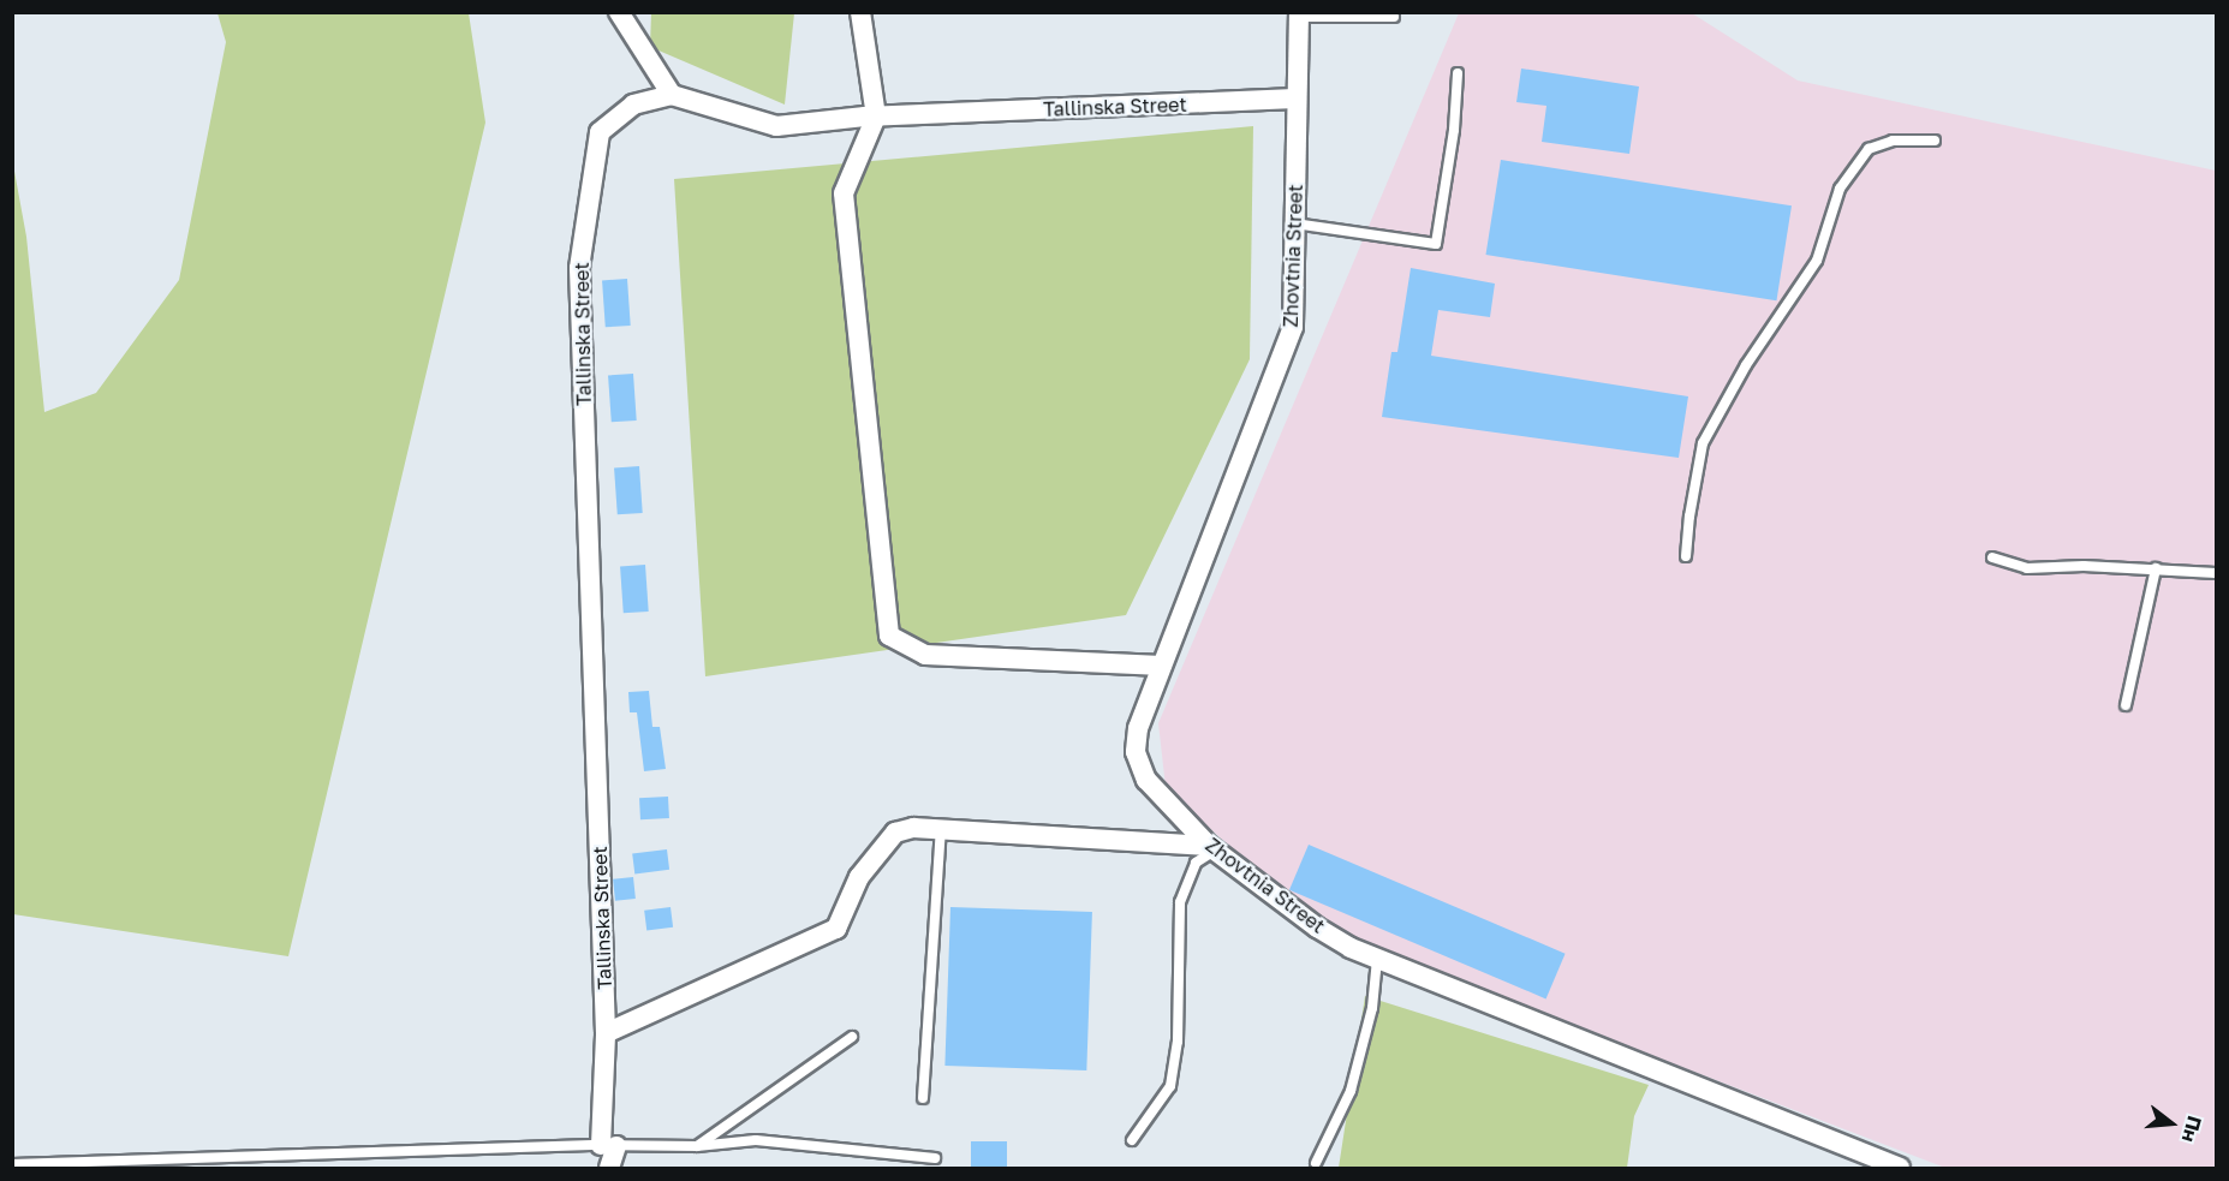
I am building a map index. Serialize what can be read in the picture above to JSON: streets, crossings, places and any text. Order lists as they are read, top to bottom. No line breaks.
{"streets":{"street":["Tallinska Street","Zhovtnia Street"]},"crossings":[["Tallinska Street","Zhovtnia Street"]],"north":"right"}
